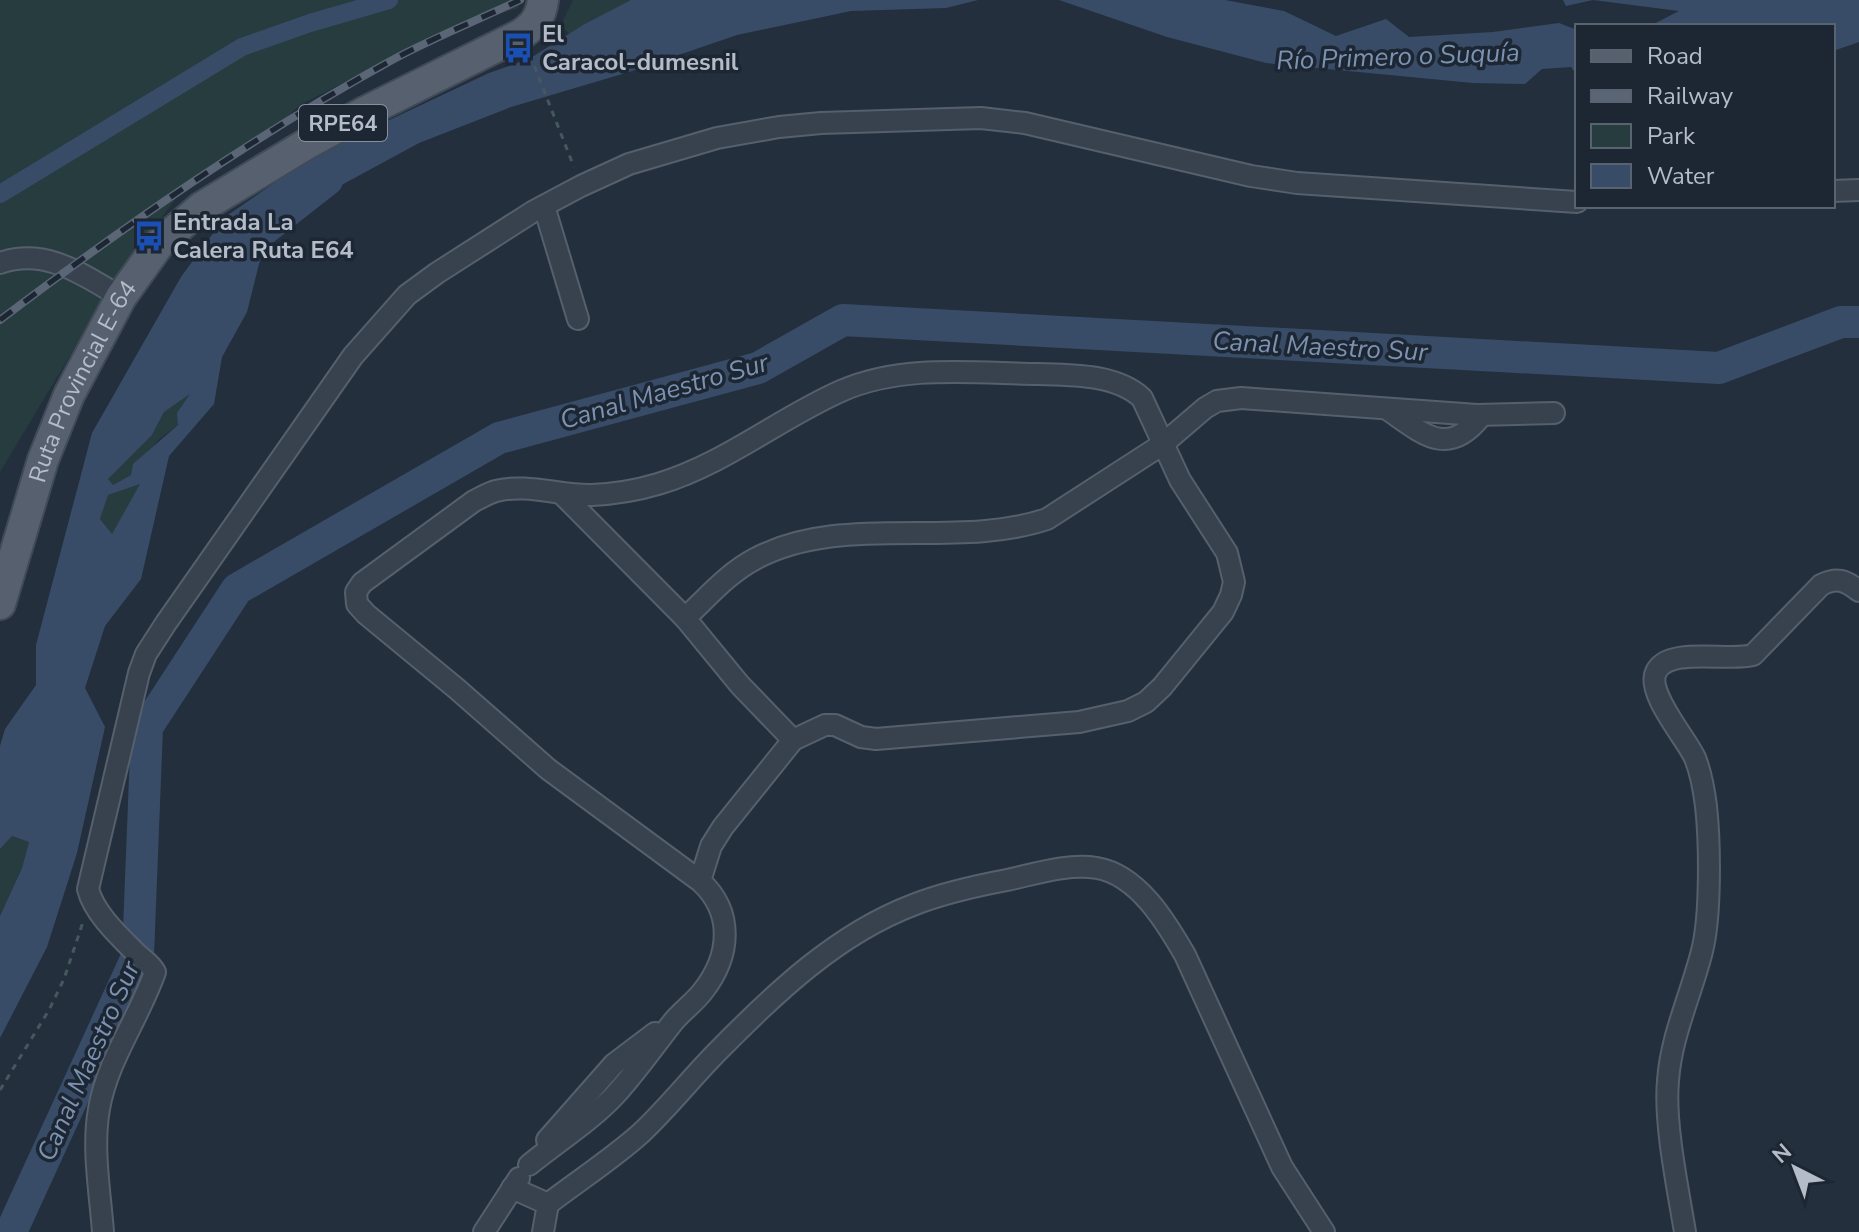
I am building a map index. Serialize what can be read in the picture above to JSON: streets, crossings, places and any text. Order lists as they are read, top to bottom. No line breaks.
{"streets":{"main road":["RPE64","Ruta Provincial E-64"]},"water":["Río Primero o Suquía","Canal Maestro Sur"],"places":{"bus stop":["El Caracol-dumesnil","Entrada La Calera Ruta E64"]},"legend":["Road","Railway","Park","Water"],"north":"top left"}
